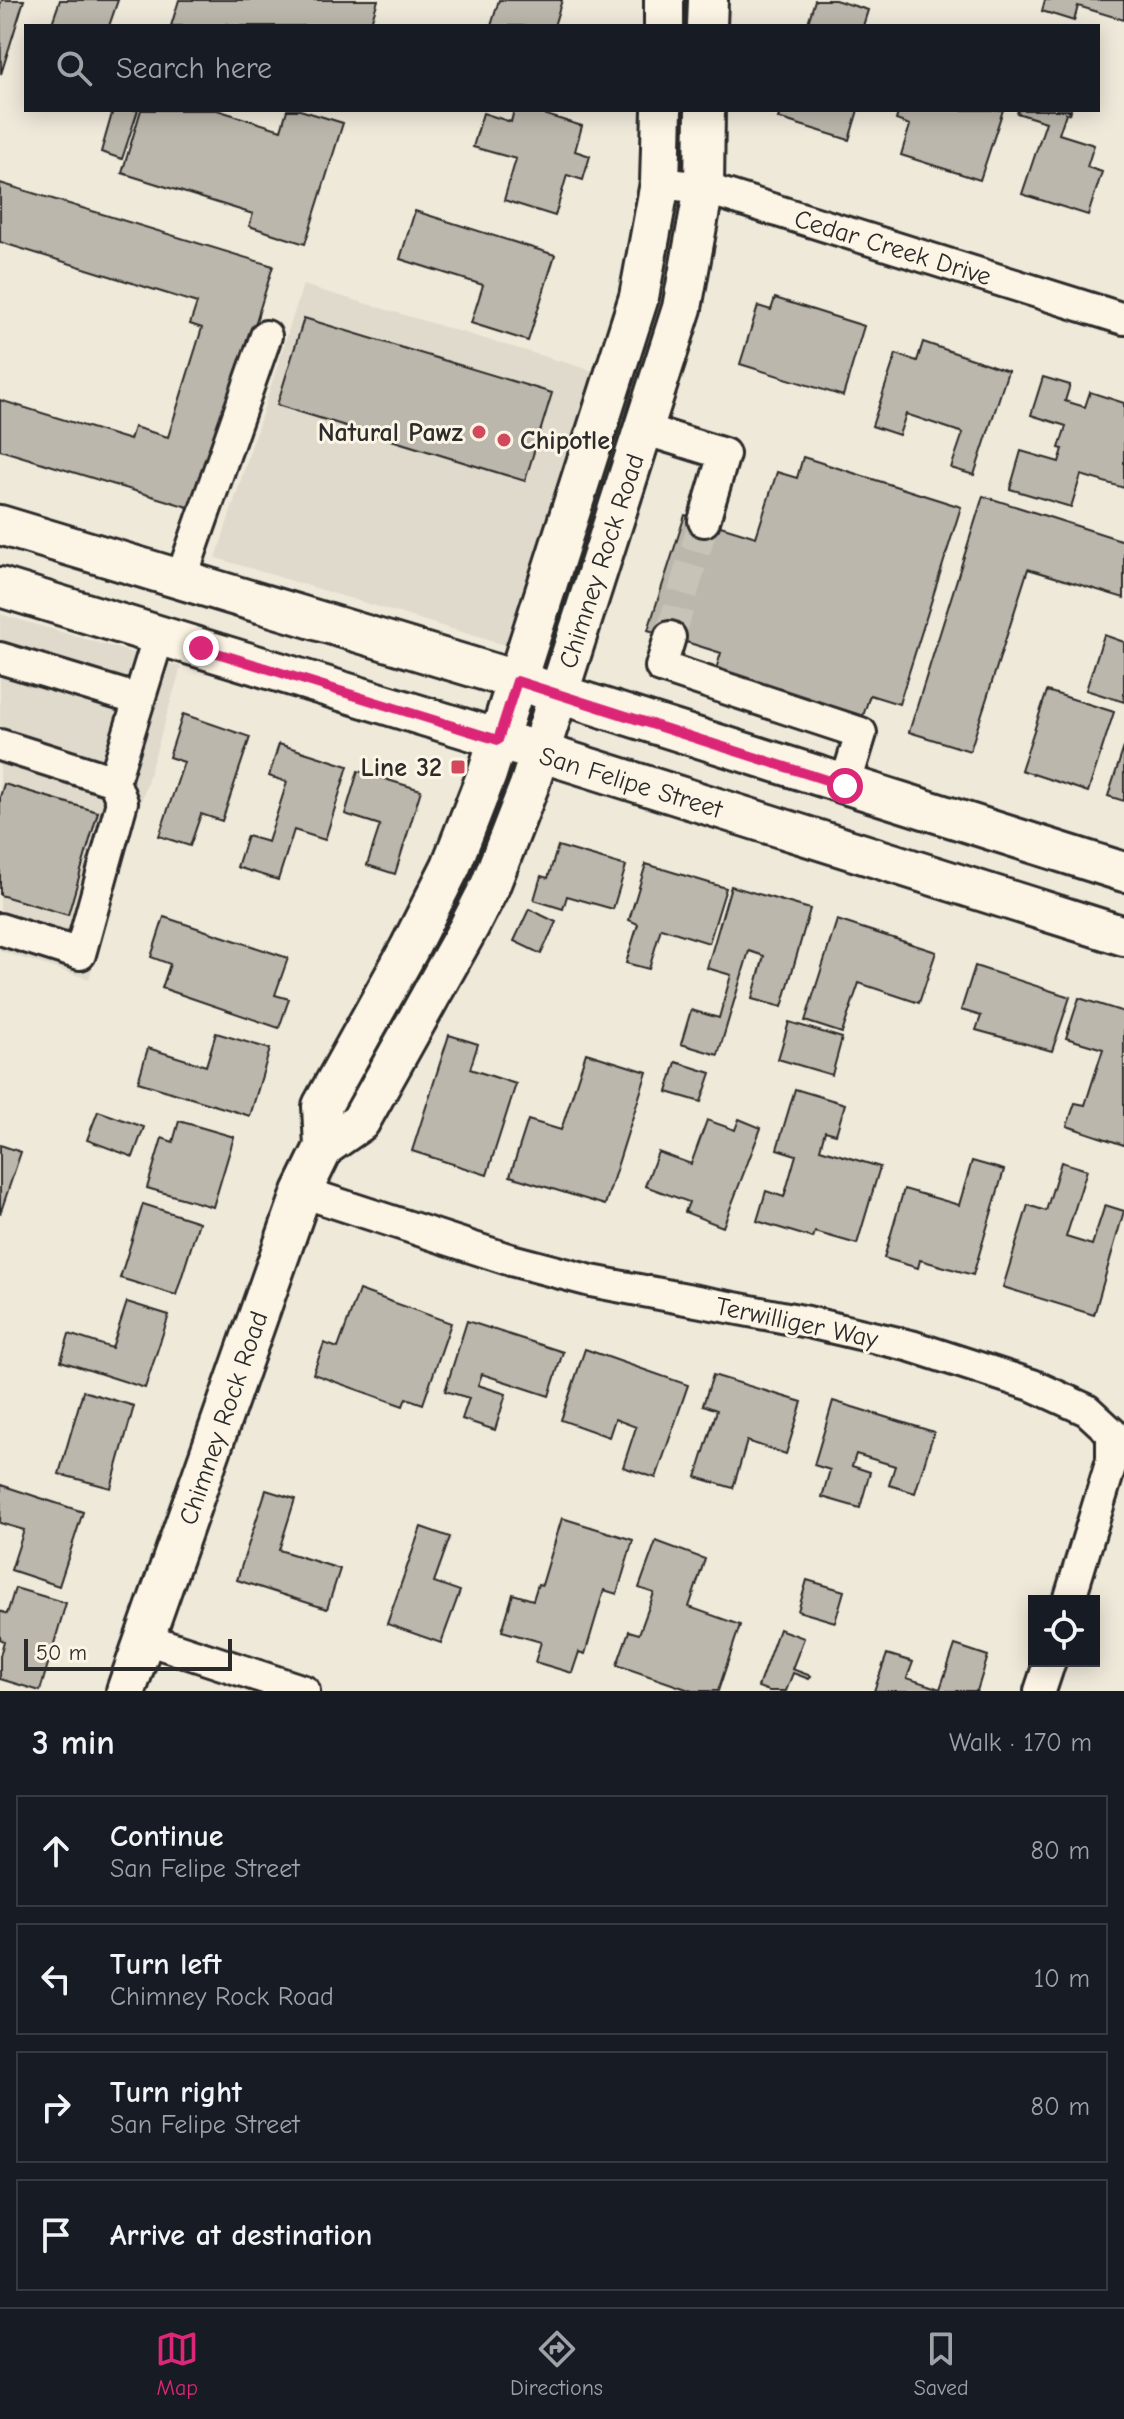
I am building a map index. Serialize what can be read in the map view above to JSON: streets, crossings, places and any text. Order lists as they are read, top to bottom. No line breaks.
{"streets":{"main road":["Chimney Rock Road","San Felipe Street"],"street":["Cedar Creek Drive","Terwilliger Way"]},"crossings":[["Cedar Creek Drive","Chimney Rock Road"],["Chimney Rock Road","San Felipe Street"],["Chimney Rock Road","Terwilliger Way"]],"places":{"other":["Natural Pawz","Chipotle"],"transit":["Line 32"]},"scale_bar":"50 m","page":{"search":"Search here","scale":"50 m","heading":["3 min","Walk · 170 m"],"list":[["Continue","San Felipe Street","80 m"],["Turn left","Chimney Rock Road","10 m"],["Turn right","San Felipe Street","80 m"],"Arrive at destination"],"nav":["Map","Directions","Saved"]}}
